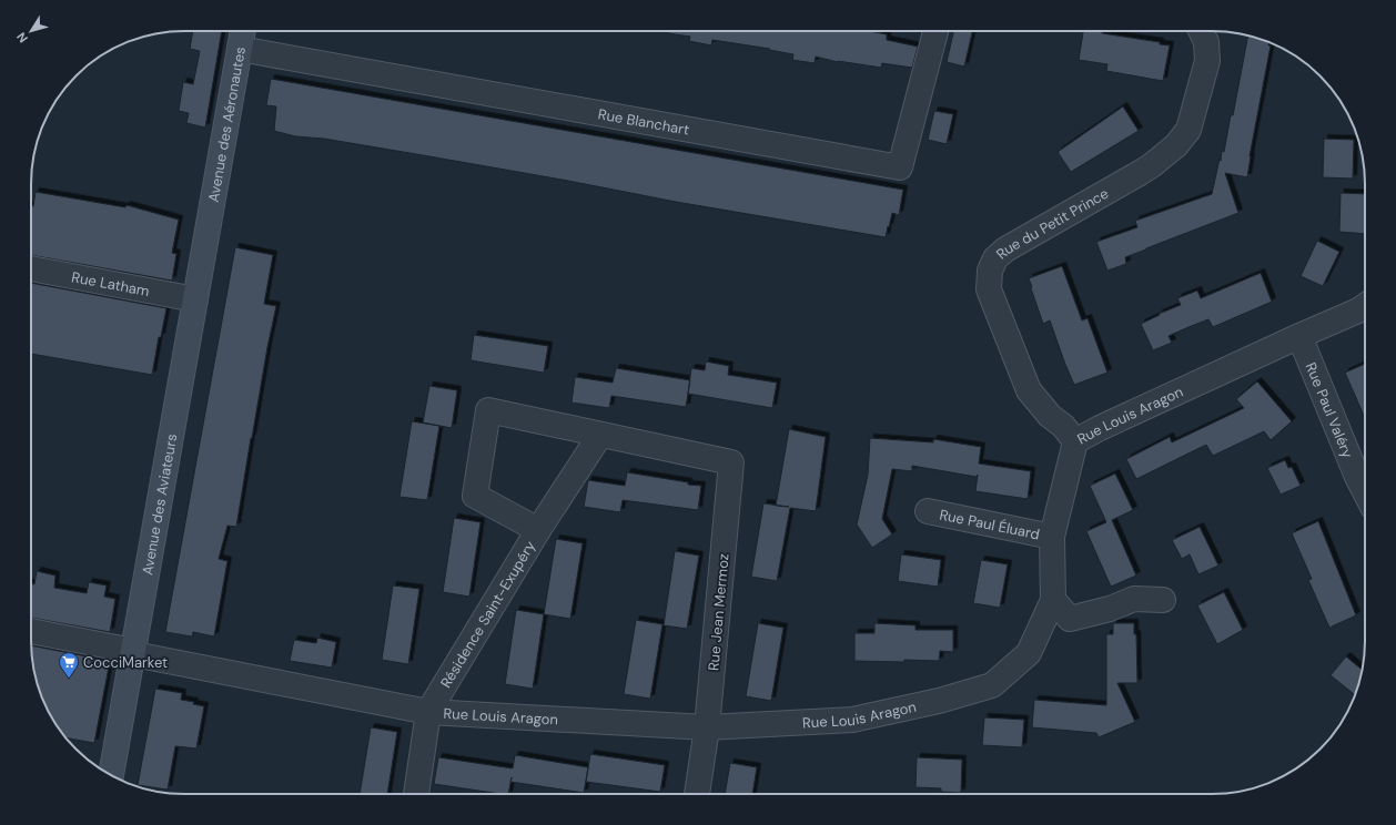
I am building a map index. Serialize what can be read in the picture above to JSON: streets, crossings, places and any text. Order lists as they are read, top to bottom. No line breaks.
{"streets":{"street":["Rue Blanchart","Avenue des Aéronautes","Rue du Petit Prince","Rue Latham","Rue Paul Valéry","Rue Louis Aragon","Avenue des Aviateurs","Rue Paul Éluard","Rue Jean Mermoz","Résidence Saint-Exupéry"]},"crossings":[["Rue Blanchart","Avenue des Aéronautes"],["Avenue des Aéronautes","Avenue des Aviateurs"],["Rue du Petit Prince","Rue Louis Aragon"],["Rue Latham","Avenue des Aviateurs"],["Rue Paul Valéry","Rue Louis Aragon"],["Rue Louis Aragon","Avenue des Aviateurs"],["Rue Louis Aragon","Rue Paul Éluard"],["Rue Louis Aragon","Rue Jean Mermoz"],["Rue Louis Aragon","Résidence Saint-Exupéry"],["Rue Jean Mermoz","Résidence Saint-Exupéry"]],"places":{"supermarket":["CocciMarket"]},"north":"bottom left"}
